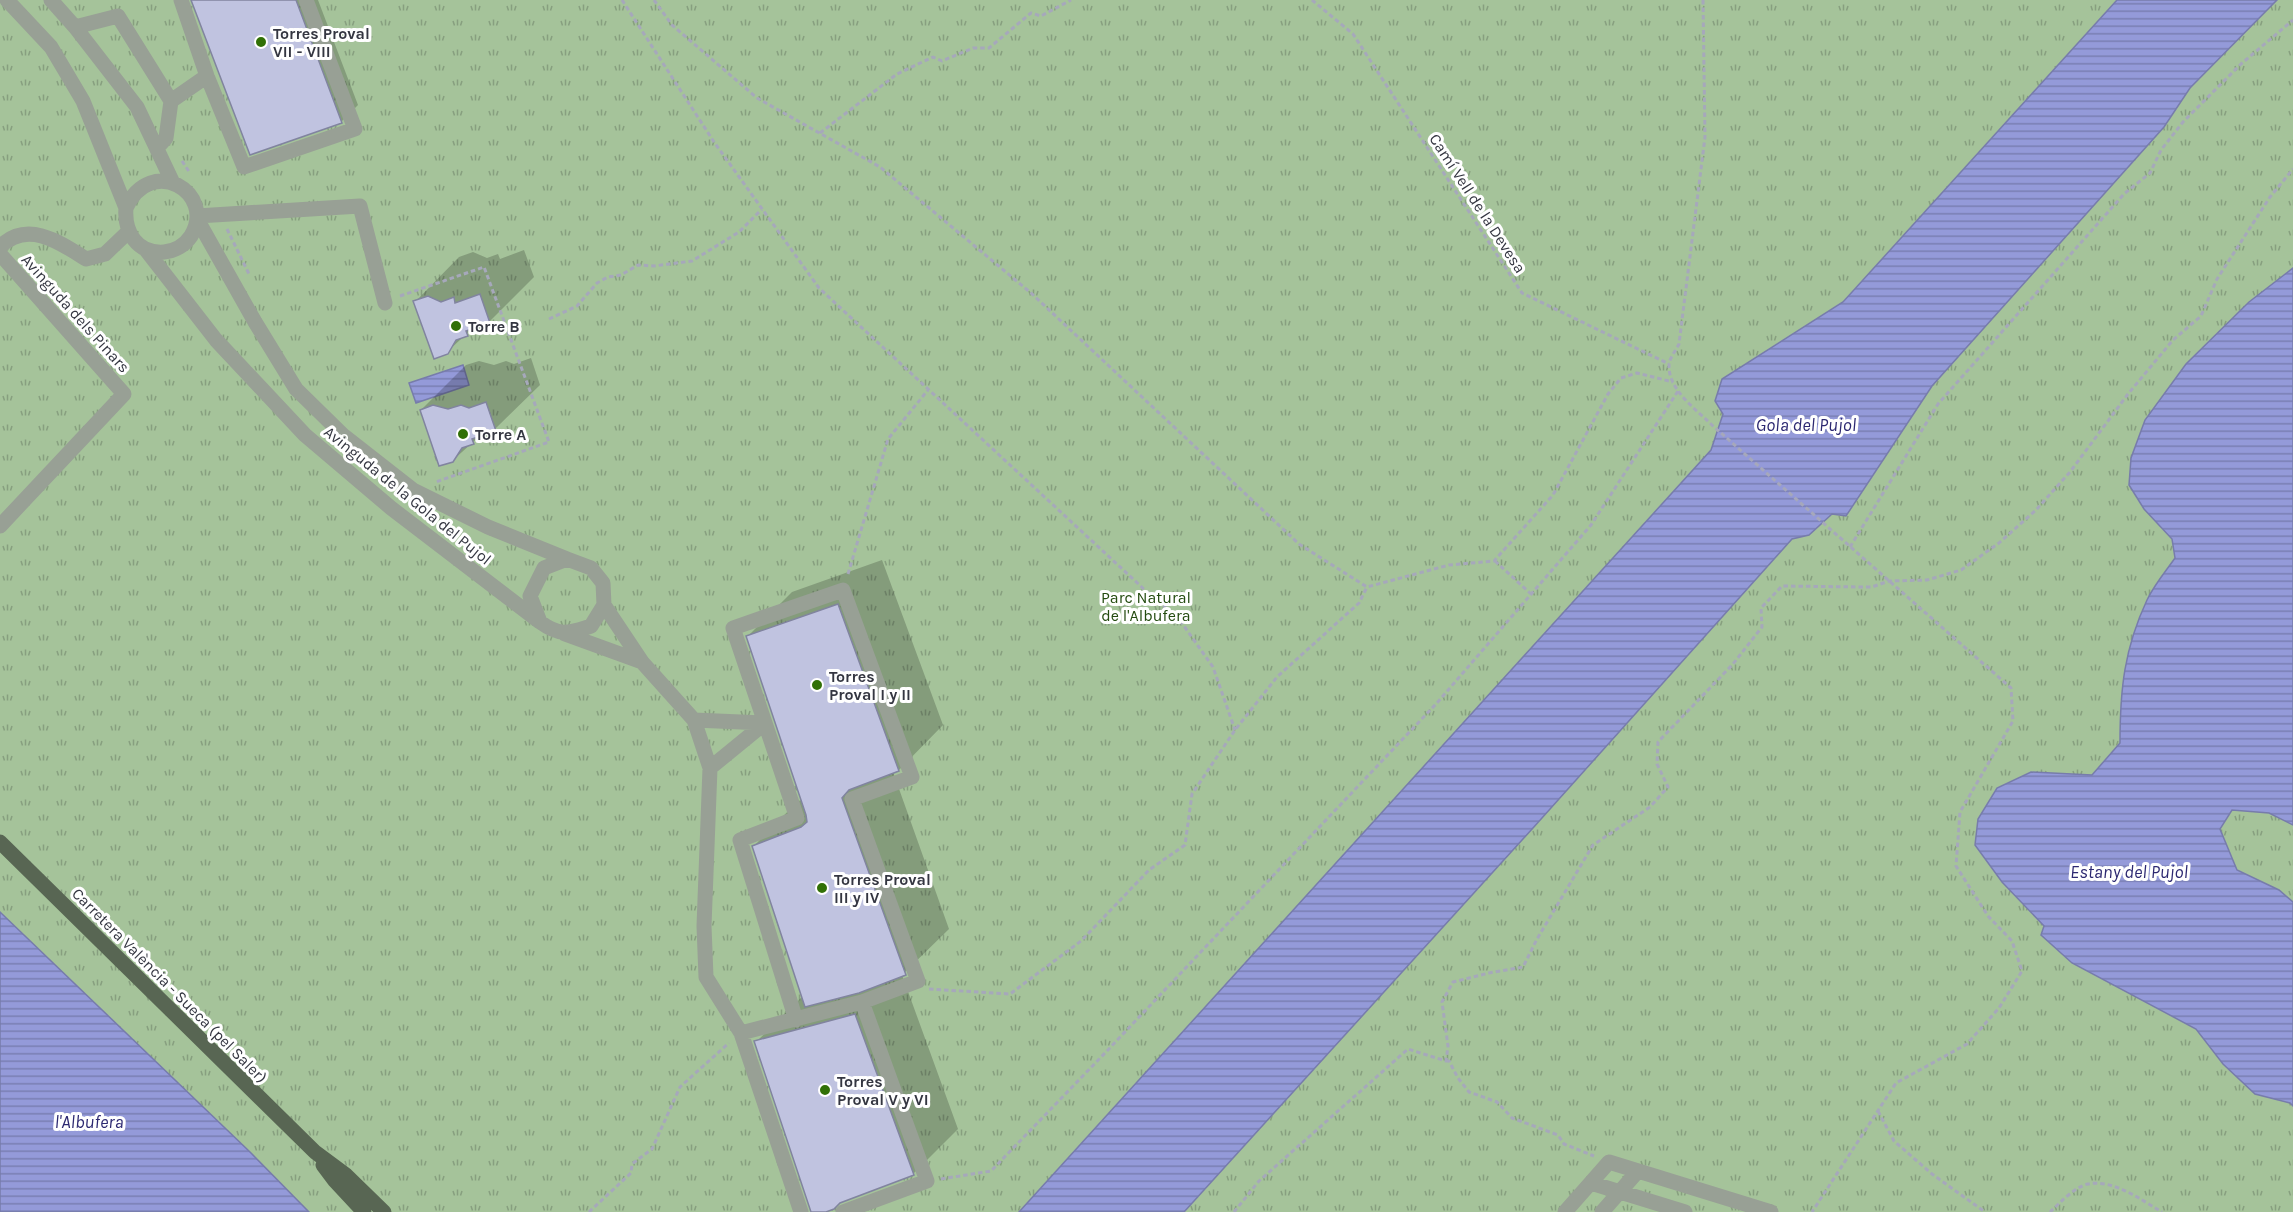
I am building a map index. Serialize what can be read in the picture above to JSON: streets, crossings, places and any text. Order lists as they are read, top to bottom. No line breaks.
{"streets":{"main road":["Carretera València - Sueca (pel Saler)"],"street":["Avinguda dels Pinars","Avinguda de la Gola del Pujol"],"path":["Camí Vell de la Devesa"]},"crossings":[["Avinguda dels Pinars","Avinguda de la Gola del Pujol"]],"water":["Gola del Pujol","Estany del Pujol","l'Albufera"],"parks":["Parc Natural de l'Albufera"],"places":["Torres Proval VII - VIII","Torre B","Torre A","Torres Proval I y II","Torres Proval III y IV","Torres Proval V y VI"]}
